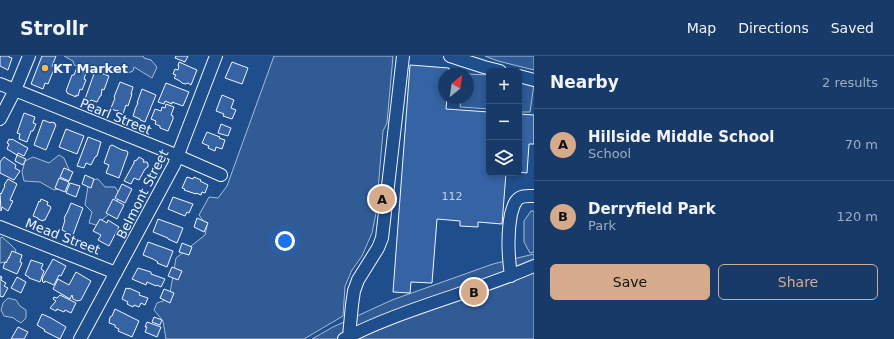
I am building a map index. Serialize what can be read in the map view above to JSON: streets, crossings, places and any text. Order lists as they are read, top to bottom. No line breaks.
{"streets":{"street":["Pearl Street","Belmont Street","Mead Street"]},"crossings":[["Pearl Street","Belmont Street"],["Belmont Street","Mead Street"]],"places":["KT Market"],"house_numbers":["112"],"north":"top right","page":{"header":"Strollr","nav":["Map","Directions","Saved"],"heading":["Nearby","2 results"],"map_buttons":["+","−"],"list":[{"mark":"A","name":"Hillside Middle School","note":"School","value":"70 m"},{"mark":"B","name":"Derryfield Park","note":"Park","value":"120 m"}],"pins":["A","B"],"buttons":["Save","Share"]}}
